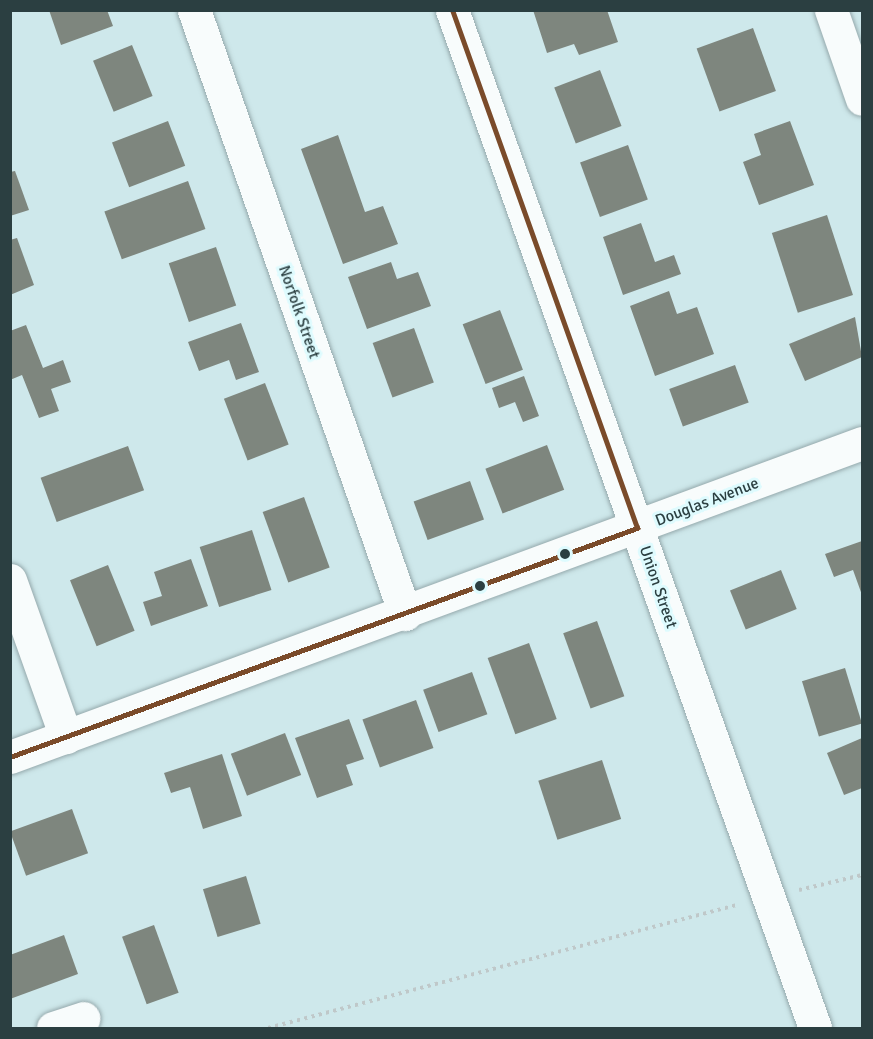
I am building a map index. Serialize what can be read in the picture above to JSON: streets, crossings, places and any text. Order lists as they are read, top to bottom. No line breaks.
{"streets":{"street":["Norfolk Street","Douglas Avenue","Union Street"]},"crossings":[["Norfolk Street","Douglas Avenue"],["Douglas Avenue","Union Street"]]}
